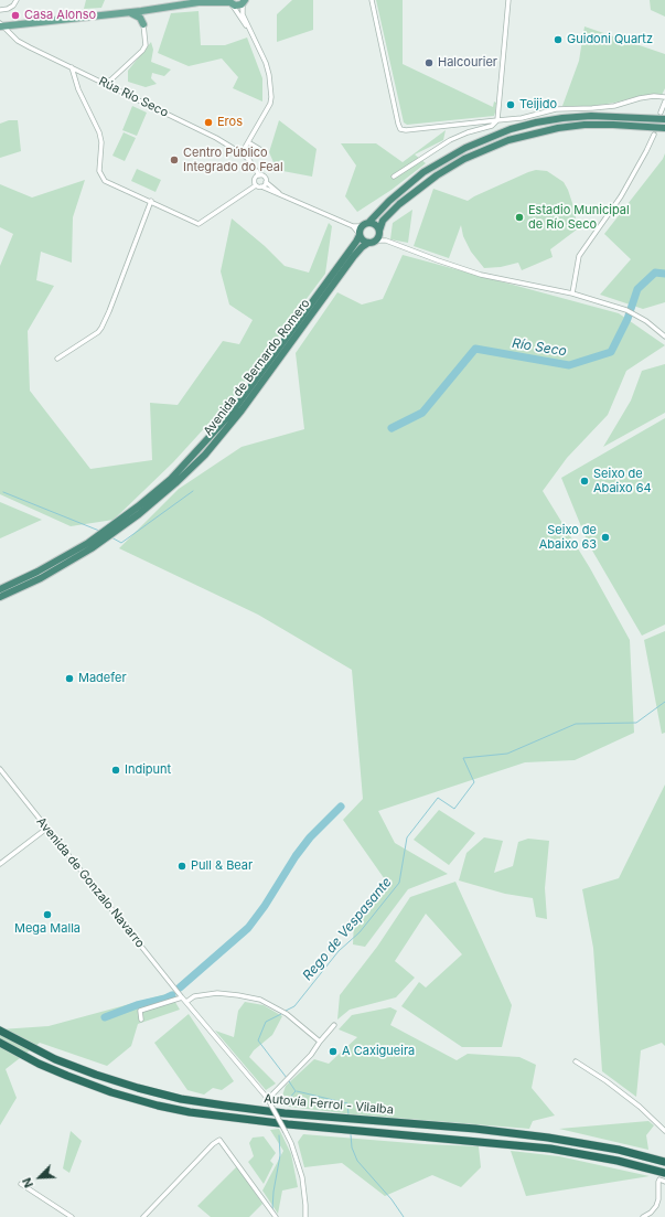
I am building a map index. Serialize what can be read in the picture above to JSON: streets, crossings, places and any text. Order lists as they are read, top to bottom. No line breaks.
{"streets":{"highway":["Avenida de Bernardo Romero","Autovía Ferrol - Vilalba"],"street":["Rúa Río Seco","Avenida de Gonzalo Navarro"]},"water":["Río Seco","Rego de Vespasante"],"places":["Casa Alonso","Guidoni Quartz","Halcourier","Teijido","Eros","Centro Público Integrado do Feal","Estadio Municipal de Río Seco","Seixo de Abaixo 64","Seixo de Abaixo 63","Madefer","Indipunt","Pull & Bear","Mega Malla","A Caxigueira"],"north":"bottom left"}
